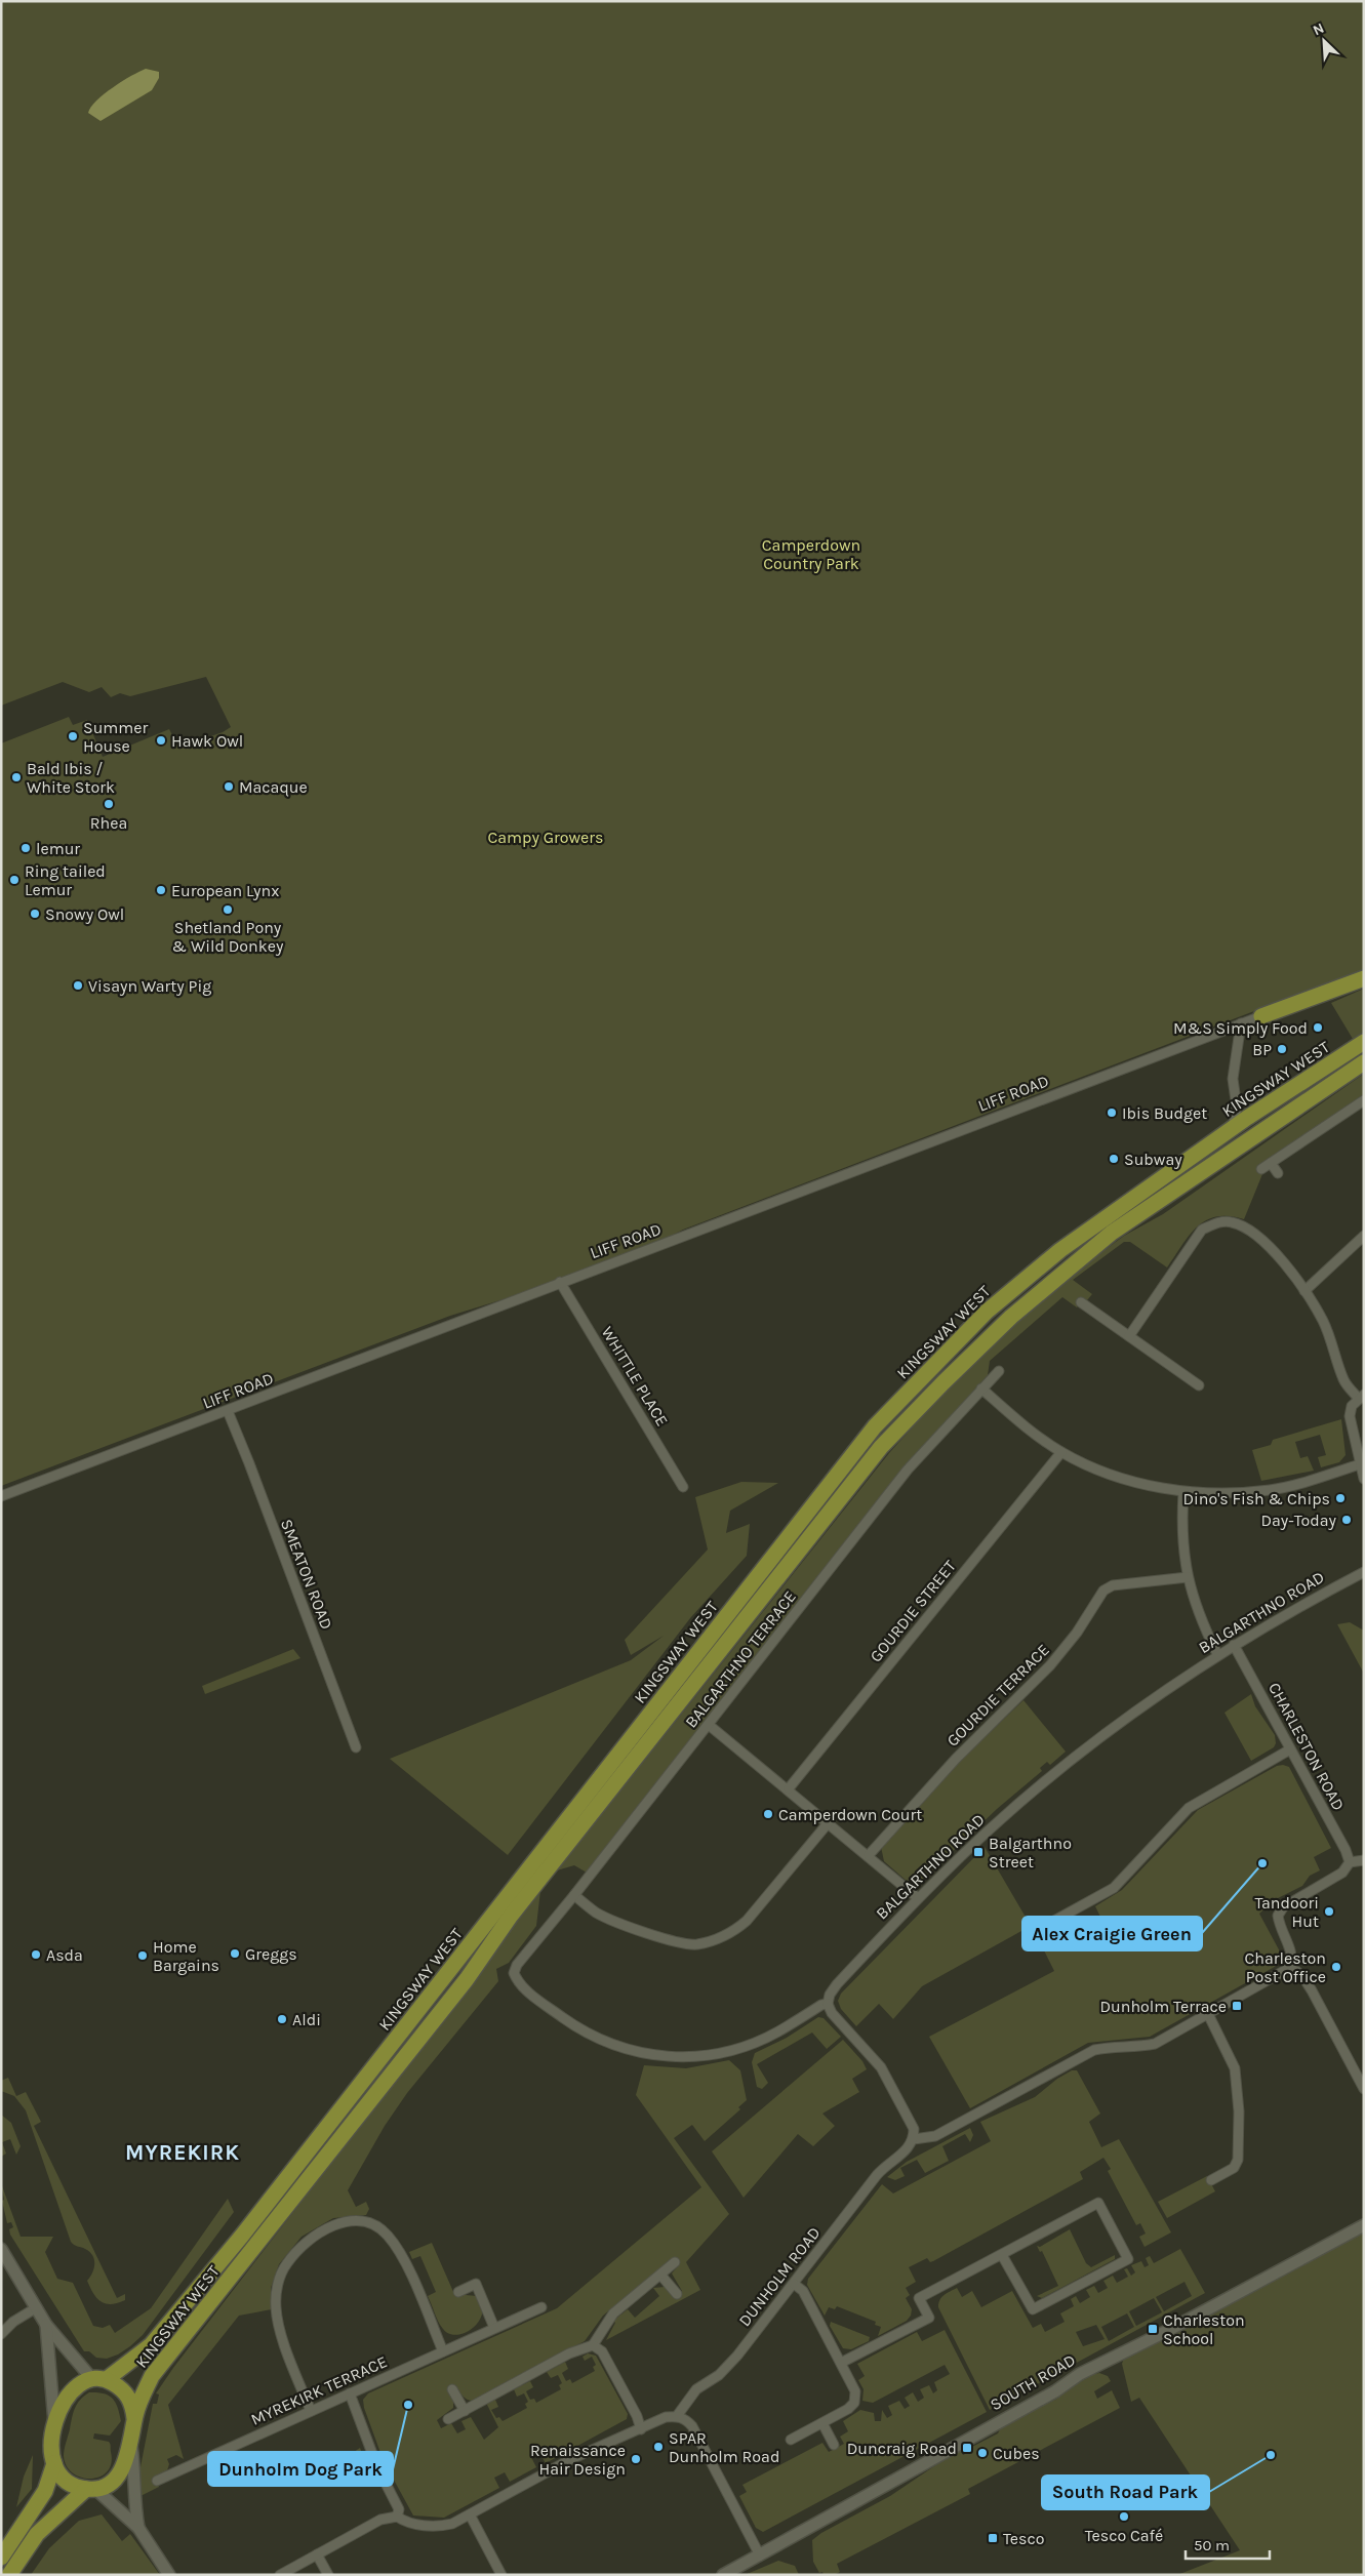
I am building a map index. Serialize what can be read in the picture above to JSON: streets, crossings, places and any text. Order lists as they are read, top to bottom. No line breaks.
{"streets":{"highway":["KINGSWAY WEST"],"street":["LIFF ROAD","WHITTLE PLACE","SMEATON ROAD","GOURDIE STREET","BALGARTHNO ROAD","BALGARTHNO TERRACE","GOURDIE TERRACE","CHARLESTON ROAD","DUNHOLM ROAD","SOUTH ROAD","MYREKIRK TERRACE"]},"crossings":[["LIFF ROAD","WHITTLE PLACE"],["LIFF ROAD","SMEATON ROAD"],["BALGARTHNO ROAD","BALGARTHNO TERRACE"],["BALGARTHNO ROAD","CHARLESTON ROAD"]],"districts":["MYREKIRK"],"parks":["Camperdown Country Park","Campy Growers"],"places":{"other":["Summer House","Hawk Owl","Bald Ibis / White Stork","Macaque","Rhea","lemur","Ring tailed Lemur","European Lynx","Shetland Pony & Wild Donkey","Snowy Owl","Visayn Warty Pig","M&S Simply Food","BP","Ibis Budget","Subway","Dino's Fish & Chips","Day-Today","Camperdown Court","Alex Craigie Green","Tandoori Hut","Greggs","Asda","Home Bargains","Charleston Post Office","Aldi","Dunholm Dog Park","SPAR Dunholm Road","Cubes","South Road Park","Renaissance Hair Design","Tesco Café"],"transit":["Balgarthno Street","Dunholm Terrace","Charleston School","Duncraig Road","Tesco"]},"scale_bar":"50 m","north":"top left"}
